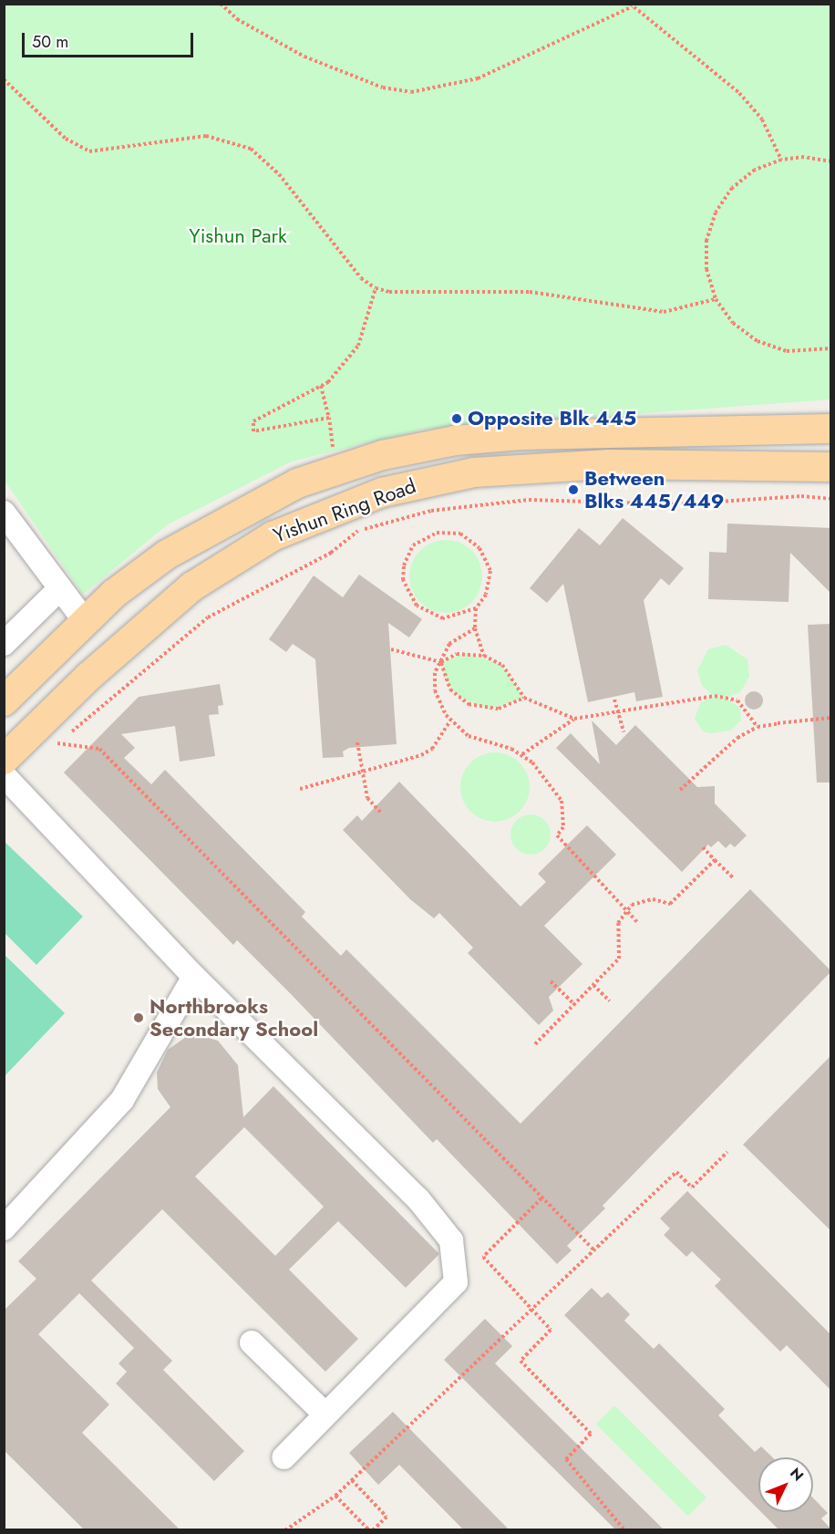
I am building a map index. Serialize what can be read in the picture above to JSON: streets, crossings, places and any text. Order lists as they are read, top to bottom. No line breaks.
{"streets":{"main road":["Yishun Ring Road"]},"parks":["Yishun Park"],"places":["Opposite Blk 445","Between Blks 445/449","Northbrooks Secondary School"],"scale_bar":"50 m","north":"top right"}
